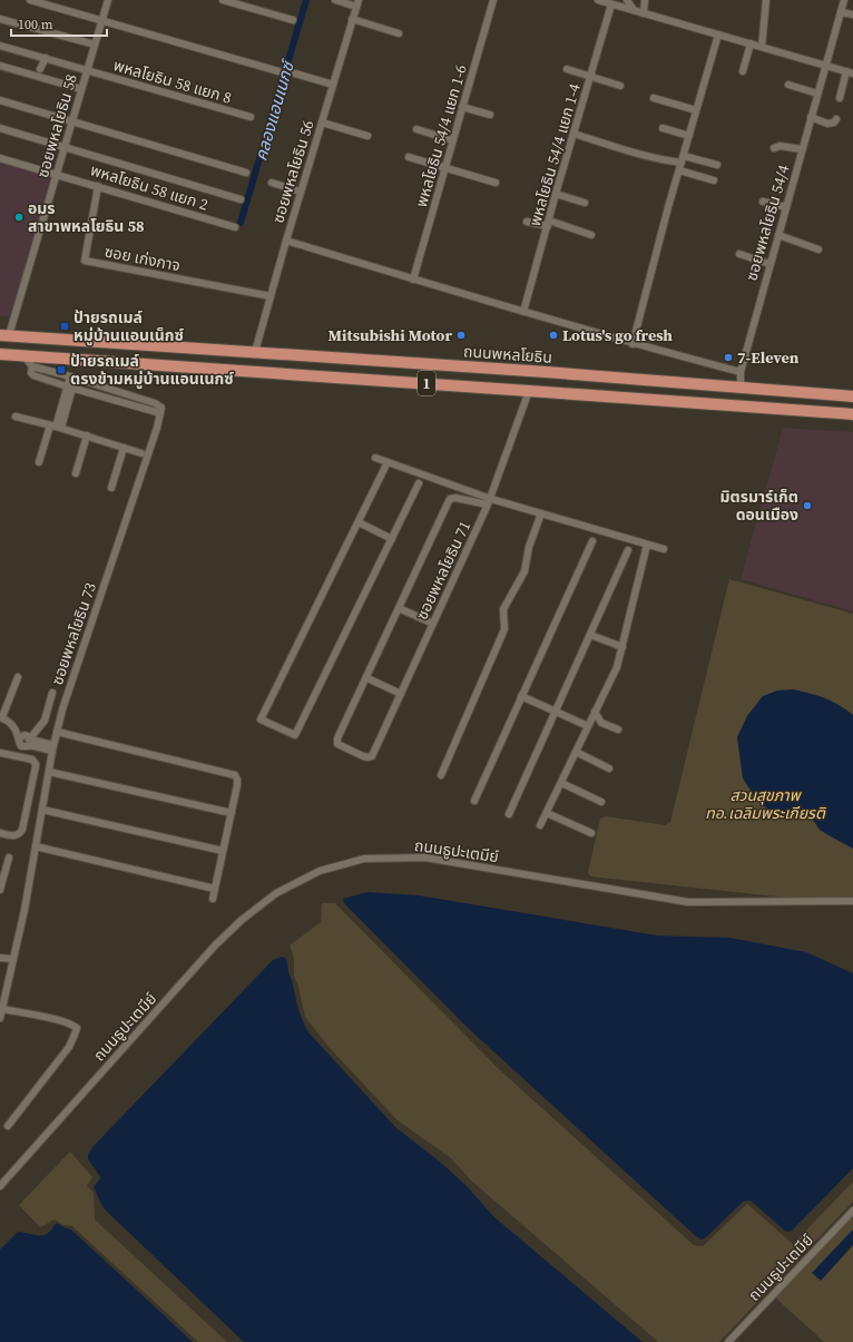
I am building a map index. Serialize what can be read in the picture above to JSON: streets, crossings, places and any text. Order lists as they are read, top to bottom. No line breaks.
{"streets":{"main road":["ถนนพหลโยธิน","1"],"street":["พหลโยธิน 58 แยก 8","ซอยพหลโยธิน 58","พหลโยธิน 54/4 แยก 1-6","พหลโยธิน 54/4 แยก 1-4","ซอยพหลโยธิน 56","พหลโยธิน 58 แยก 2","ซอยพหลโยธิน 54/4","ซอย เก่งกาจ","ซอยพหลโยธิน 71","ซอยพหลโยธิน 73","ถนนธูปะเตมีย์"]},"crossings":[["พหลโยธิน 58 แยก 8","ซอยพหลโยธิน 58"],["ซอยพหลโยธิน 58","พหลโยธิน 58 แยก 2"],["ซอยพหลโยธิน 58","ถนนพหลโยธิน"],["ซอยพหลโยธิน 56","ซอย เก่งกาจ"],["ซอยพหลโยธิน 56","ถนนพหลโยธิน"],["พหลโยธิน 58 แยก 2","ซอย เก่งกาจ"],["ซอยพหลโยธิน 54/4","ถนนพหลโยธิน"],["1","ซอยพหลโยธิน 71"]],"water":["คลองแอนเนกซ์"],"parks":["สวนสุขภาพ ทอ.เฉลิมพระเกียรติ"],"places":{"other":["อมร สาขาพหลโยธิน 58","Mitsubishi Motor","Lotus's go fresh","7-Eleven","มิตรมาร์เก็ต ดอนเมือง"],"transit":["ป้ายรถเมล์ หมู่บ้านแอนเน็กซ์","ป้ายรถเมล์ ตรงข้ามหมู่บ้านแอนเนกซ์"]},"scale_bar":"100 m"}
